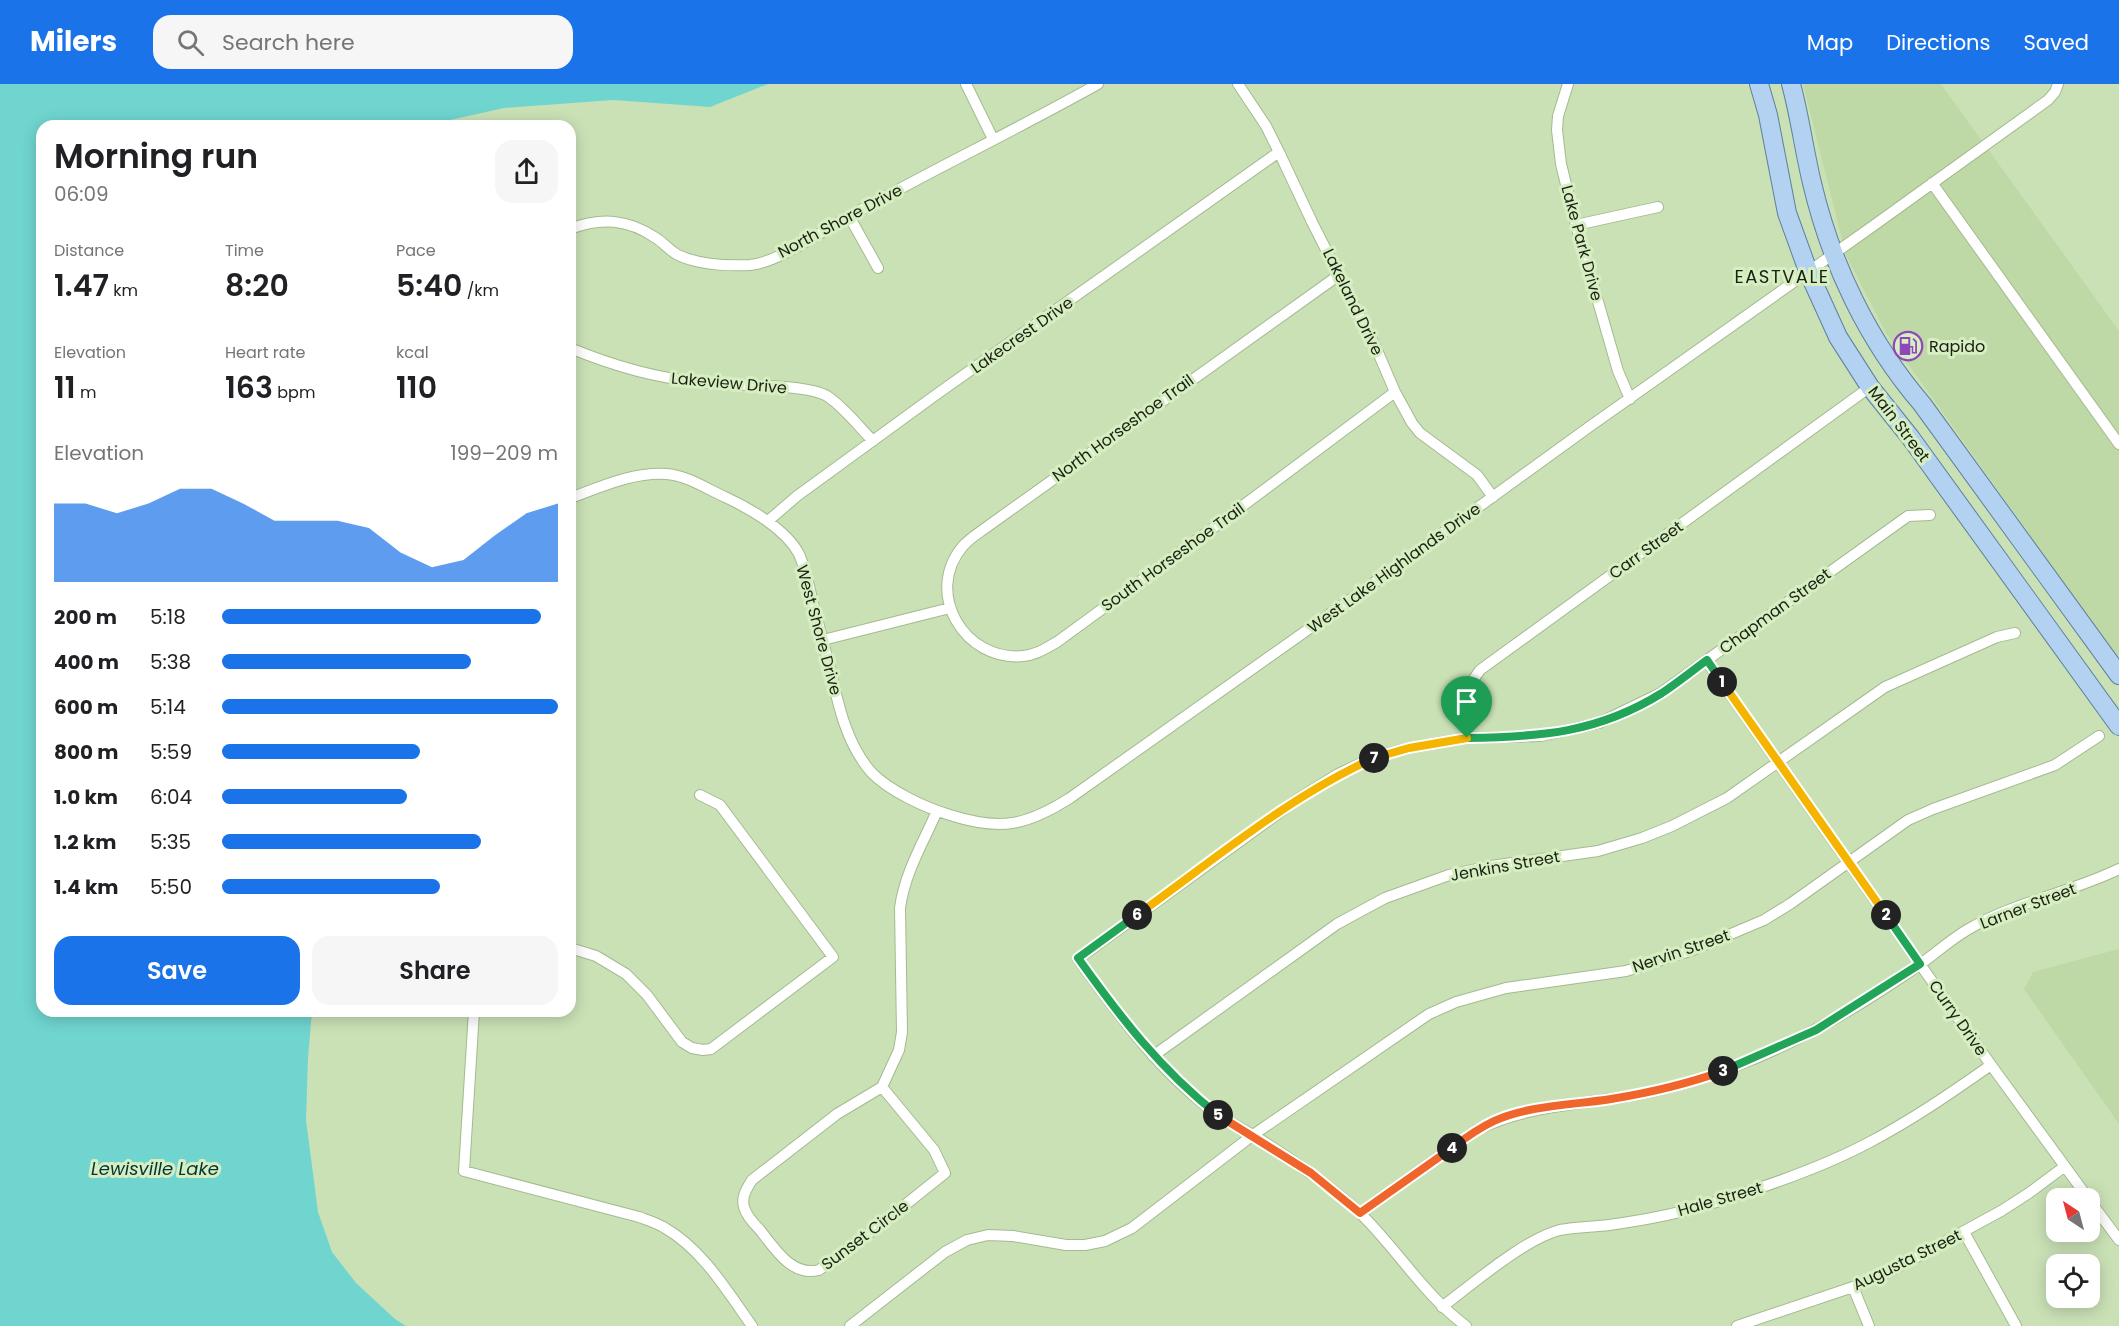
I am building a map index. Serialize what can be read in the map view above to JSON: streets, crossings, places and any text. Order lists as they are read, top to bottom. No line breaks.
{"streets":{"main road":["Main Street"],"street":["North Shore Drive","Lake Park Drive","Lakeland Drive","Lakecrest Drive","Lakeview Drive","North Horseshoe Trail","Carr Street","South Horseshoe Trail","West Lake Highlands Drive","Chapman Street","West Shore Drive","Jenkins Street","Larner Street","Nervin Street","Curry Drive","Hale Street","Sunset Circle","Augusta Street"]},"crossings":[["Lake Park Drive","West Lake Highlands Drive"],["Lakeland Drive","Lakecrest Drive"],["Lakeland Drive","North Horseshoe Trail"],["Lakeland Drive","South Horseshoe Trail"],["Lakeland Drive","West Lake Highlands Drive"],["Lakecrest Drive","Lakeview Drive"],["Lakecrest Drive","West Shore Drive"],["Main Street","Carr Street"],["Main Street","West Lake Highlands Drive"],["North Horseshoe Trail","South Horseshoe Trail"],["Carr Street","Chapman Street"],["West Lake Highlands Drive","West Shore Drive"],["Chapman Street","Jenkins Street"],["Chapman Street","Curry Drive"],["Jenkins Street","Curry Drive"],["Larner Street","Curry Drive"],["Nervin Street","Curry Drive"],["Curry Drive","Hale Street"],["Curry Drive","Augusta Street"]],"districts":["EASTVALE"],"water":["Lewisville Lake"],"places":{"fuel station":["Rapido"]},"north":"top left","page":{"header":"Milers","search":"Search here","nav":["Map","Directions","Saved"],"heading":["Morning run","06:09"],"stats":[["Distance","1.47 km"],["Time","8:20"],["Pace","5:40 /km"],["Elevation","11 m"],["Heart rate","163 bpm"],["kcal","110"]],"chart":["Elevation","199–209 m"],"list":[{"name":"200 m","note":"5:18"},{"name":"400 m","note":"5:38"},{"name":"600 m","note":"5:14"},{"name":"800 m","note":"5:59"},{"name":"1.0 km","note":"6:04"},{"name":"1.2 km","note":"5:35"},{"name":"1.4 km","note":"5:50"}],"pins":["1","7","2","6","3","5","4"],"buttons":["Save","Share"]}}
